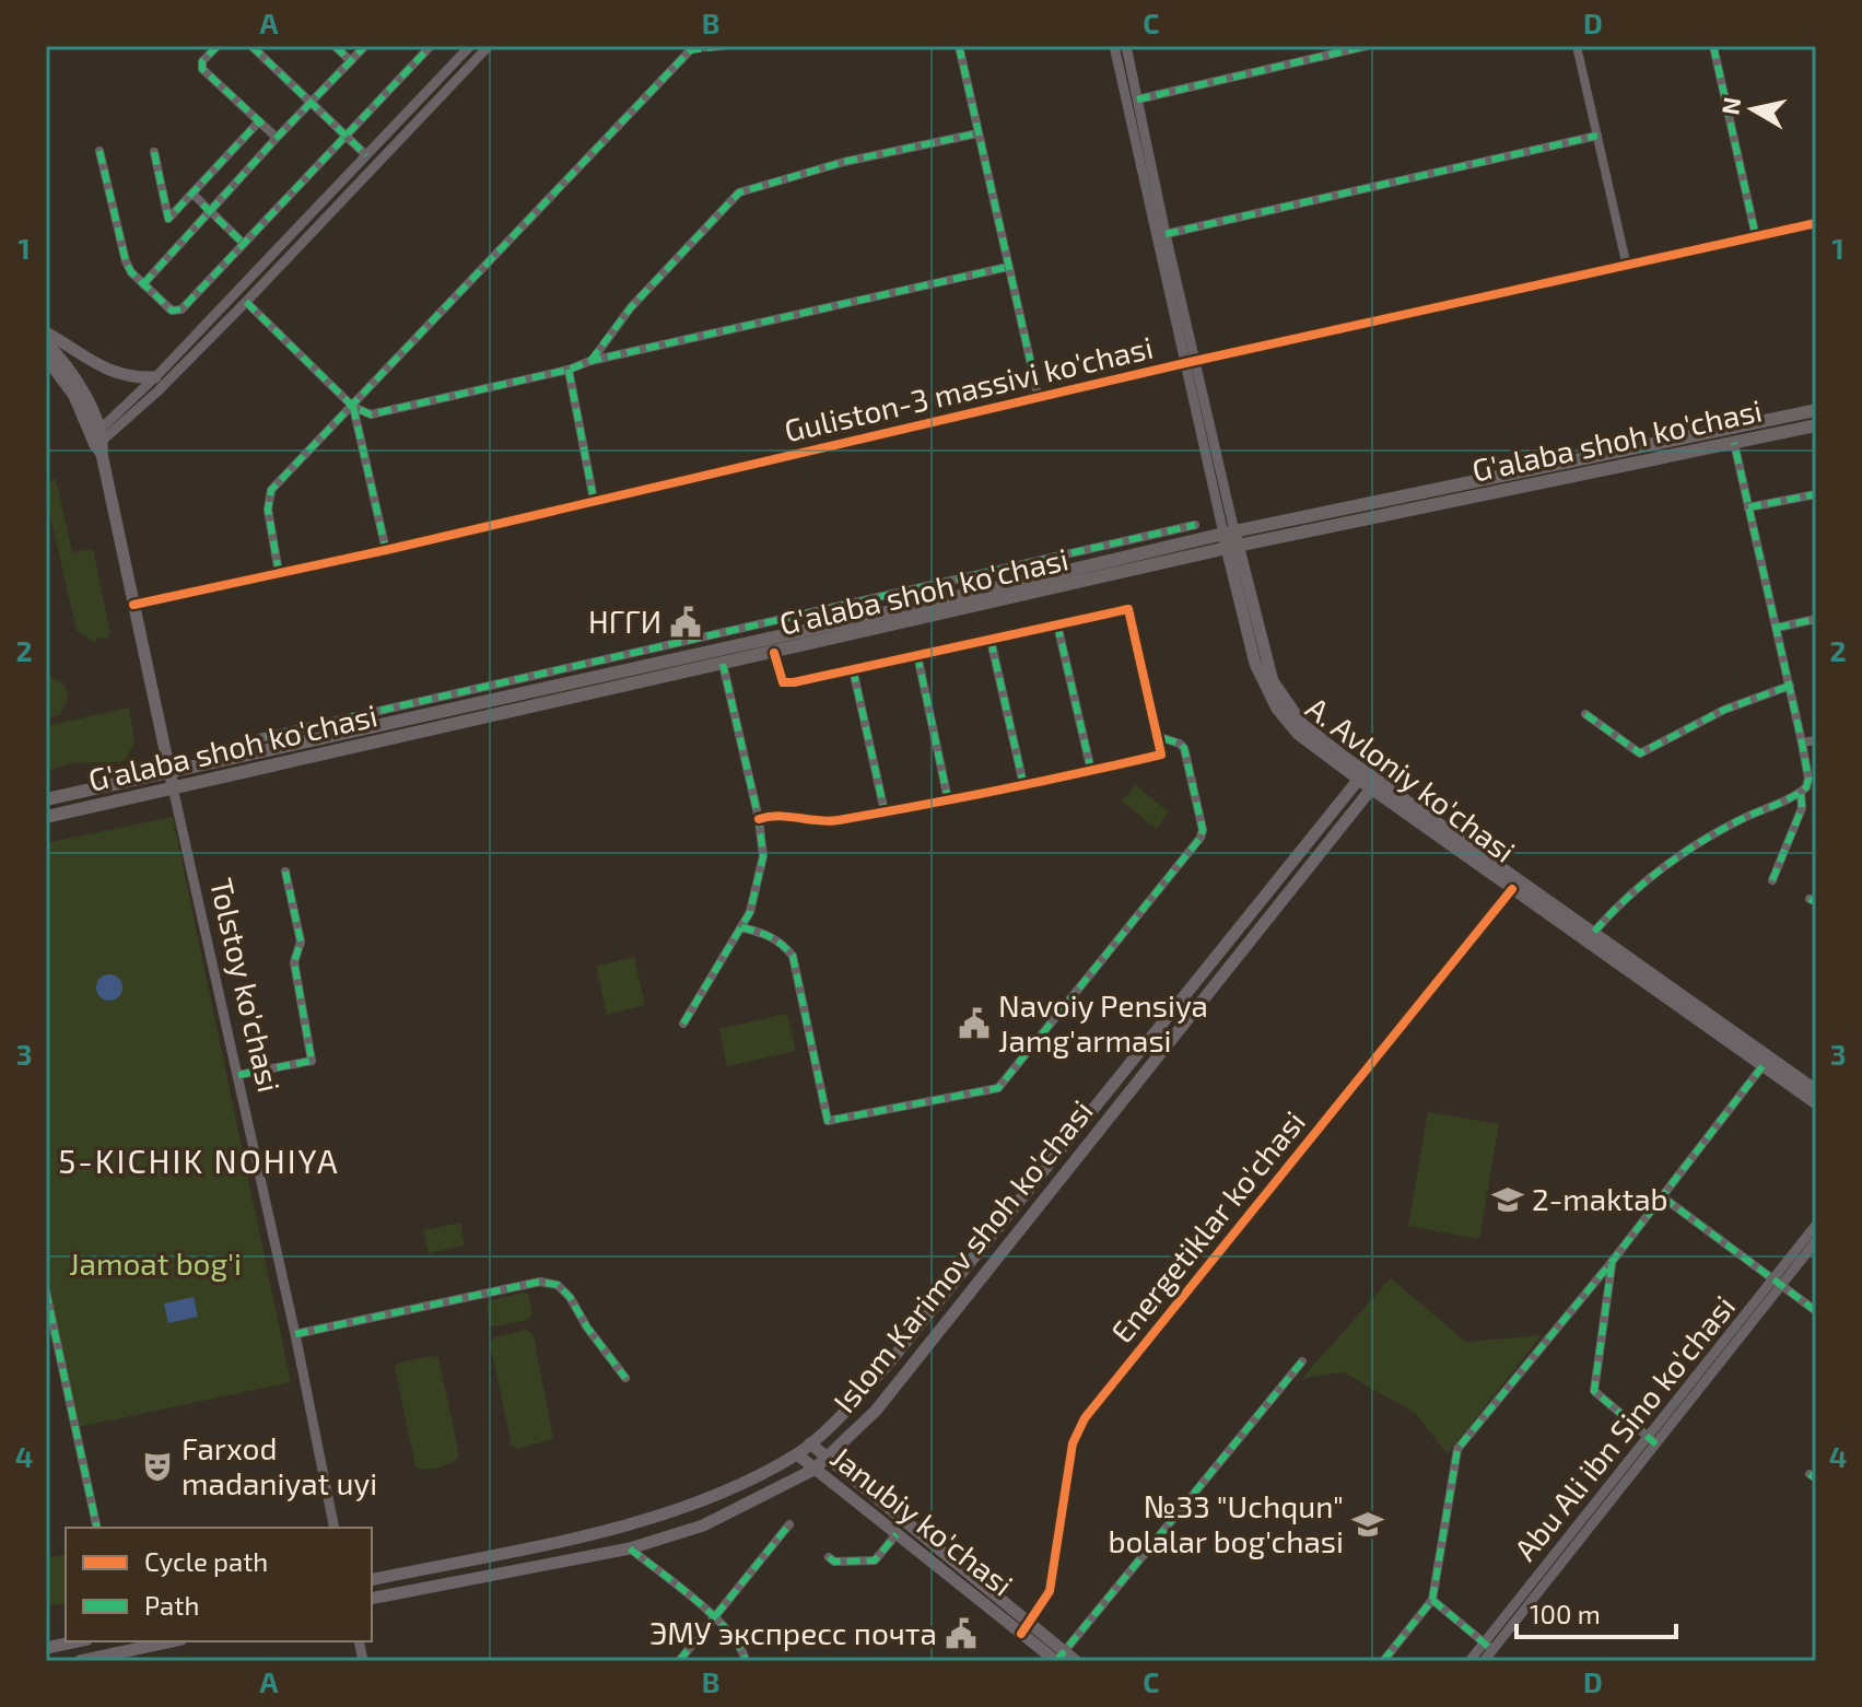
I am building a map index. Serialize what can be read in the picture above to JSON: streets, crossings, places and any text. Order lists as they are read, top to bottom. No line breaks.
{"streets":{"main road":["G'alaba shoh ko'chasi","A. Avloniy ko'chasi","Tolstoy ko'chasi","Islom Karimov shoh ko'chasi","Janubiy ko'chasi"],"street":["Guliston-3 massivi ko'chasi","Energetiklar ko'chasi","Abu Ali ibn Sino ko'chasi"]},"crossings":[["Guliston-3 massivi ko'chasi","A. Avloniy ko'chasi"],["Guliston-3 massivi ko'chasi","Tolstoy ko'chasi"],["G'alaba shoh ko'chasi","A. Avloniy ko'chasi"],["G'alaba shoh ko'chasi","Tolstoy ko'chasi"],["A. Avloniy ko'chasi","Energetiklar ko'chasi"],["A. Avloniy ko'chasi","Islom Karimov shoh ko'chasi"],["Energetiklar ko'chasi","Janubiy ko'chasi"],["Islom Karimov shoh ko'chasi","Janubiy ko'chasi"]],"districts":["5-KICHIK NOHIYA"],"parks":["Jamoat bog'i"],"places":{"public building":["НГГИ","Navoiy Pensiya Jamg'armasi","ЭМУ экспресс почта"],"school or university":["2-maktab","№33 \"Uchqun\" bolalar bog'chasi"],"theatre":["Farxod madaniyat uyi"]},"legend":["Cycle path","Path"],"scale_bar":"100 m","north":"left","grid":{"columns":["A","B","C","D"],"rows":["1","2","3","4"]}}
